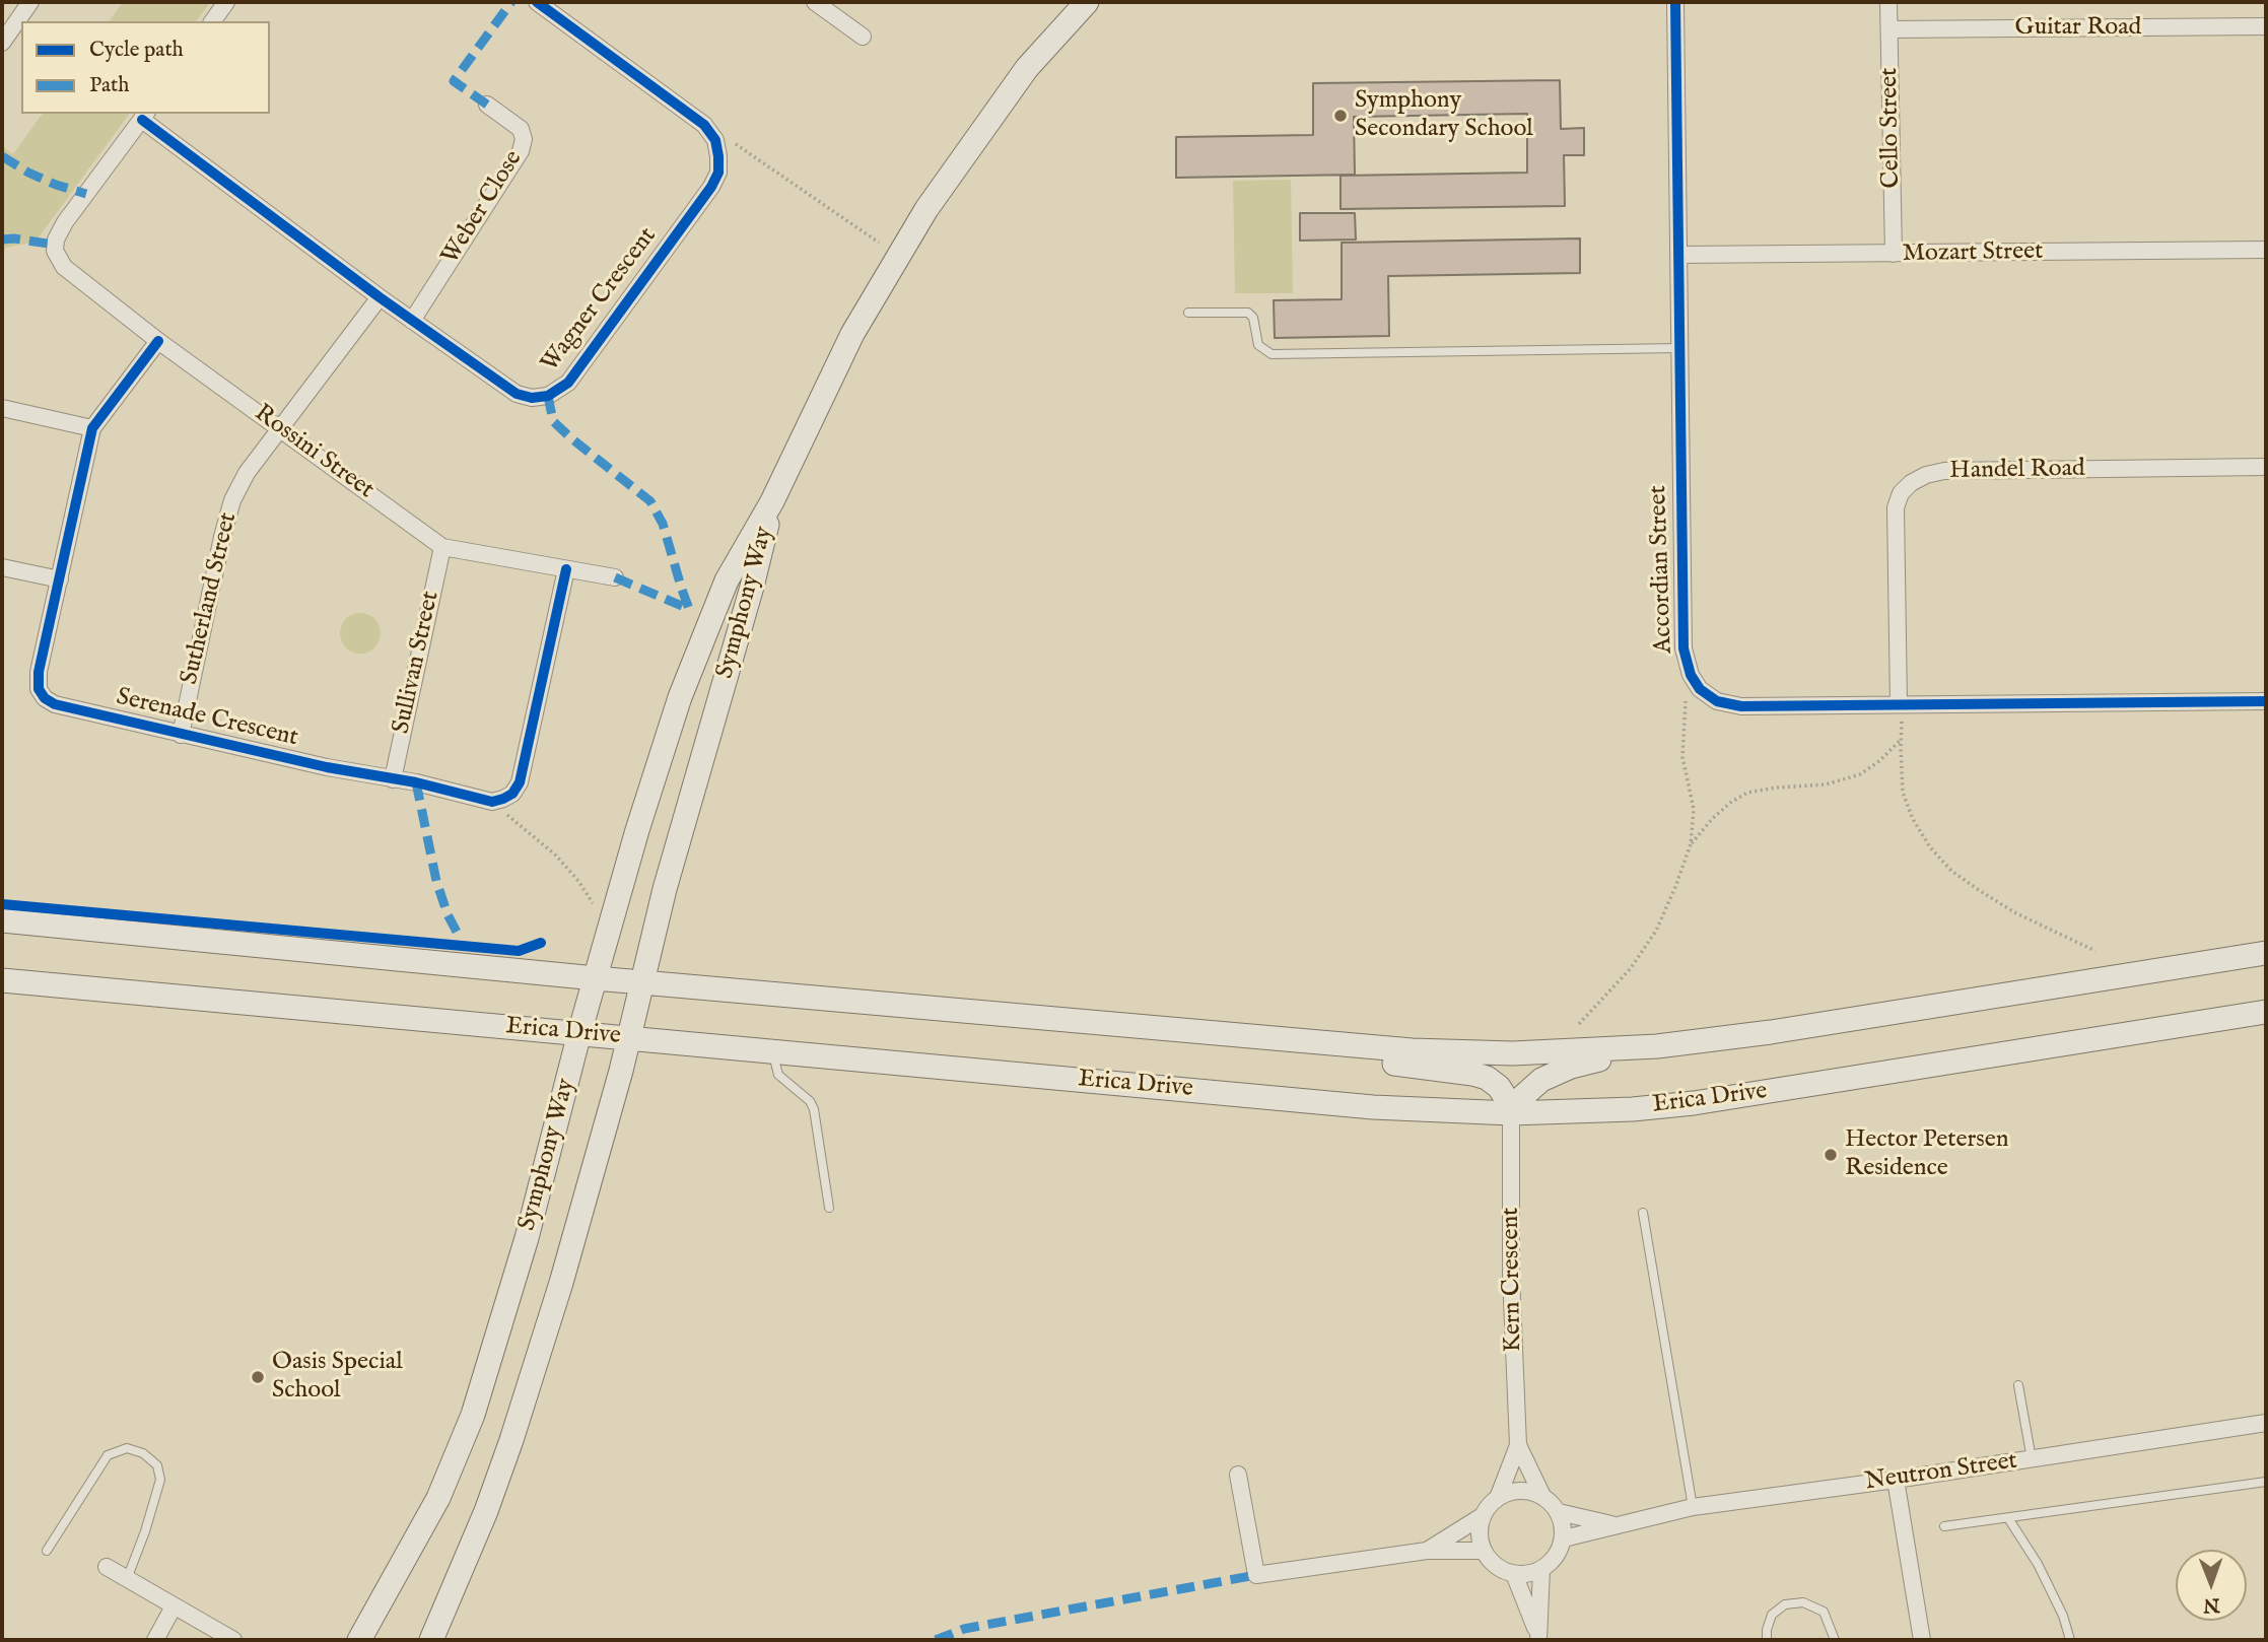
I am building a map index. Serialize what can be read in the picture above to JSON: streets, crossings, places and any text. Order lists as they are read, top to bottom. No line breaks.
{"streets":{"main road":["Symphony Way","Erica Drive"],"street":["Guitar Road","Cello Street","Weber Close","Mozart Street","Wagner Crescent","Rossini Street","Handel Road","Accordian Street","Sutherland Street","Sullivan Street","Serenade Crescent","Kern Crescent","Neutron Street"]},"crossings":[["Guitar Road","Cello Street"],["Cello Street","Mozart Street"],["Weber Close","Wagner Crescent"],["Mozart Street","Accordian Street"],["Wagner Crescent","Rossini Street"],["Wagner Crescent","Sutherland Street"],["Rossini Street","Sutherland Street"],["Rossini Street","Sullivan Street"],["Rossini Street","Serenade Crescent"],["Handel Road","Accordian Street"],["Sutherland Street","Serenade Crescent"],["Symphony Way","Erica Drive"],["Sullivan Street","Serenade Crescent"],["Erica Drive","Kern Crescent"],["Kern Crescent","Neutron Street"]],"places":["Symphony Secondary School","Hector Petersen Residence","Oasis Special School"],"legend":["Cycle path","Path"],"north":"bottom"}
